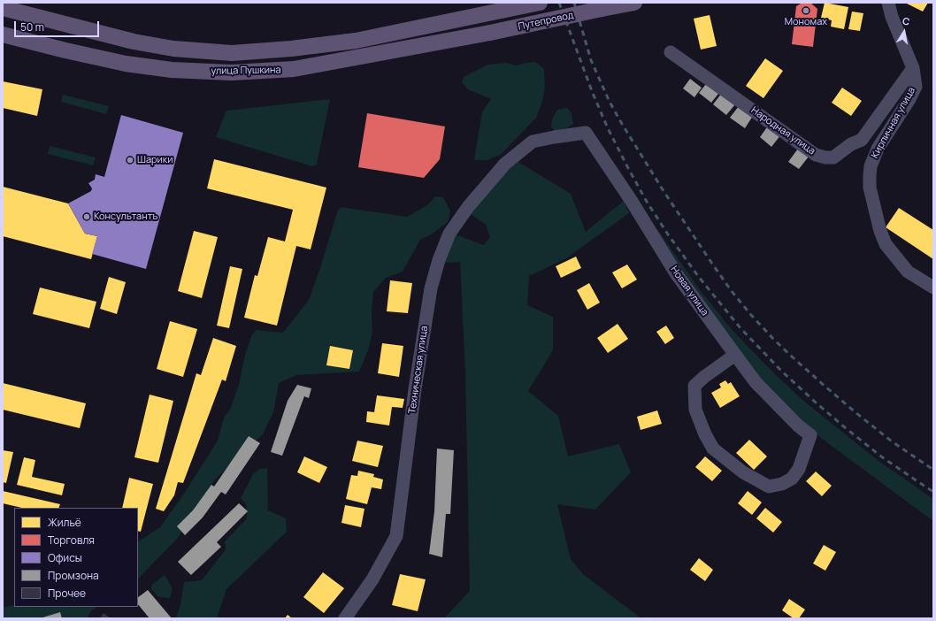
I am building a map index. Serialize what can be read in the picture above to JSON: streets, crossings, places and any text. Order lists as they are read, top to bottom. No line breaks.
{"streets":{"main road":["Путепровод","улица Пушкина"],"street":["Кирпичная улица","Народная улица","Новая улица","Техническая улица"]},"crossings":[["Путепровод","улица Пушкина"],["Кирпичная улица","Народная улица"],["Новая улица","Техническая улица"]],"places":["Мономах","Шарики","Консультантъ"],"legend":["Жильё","Торговля","Офисы","Промзона","Прочее"],"scale_bar":"50 m","north":"top"}
